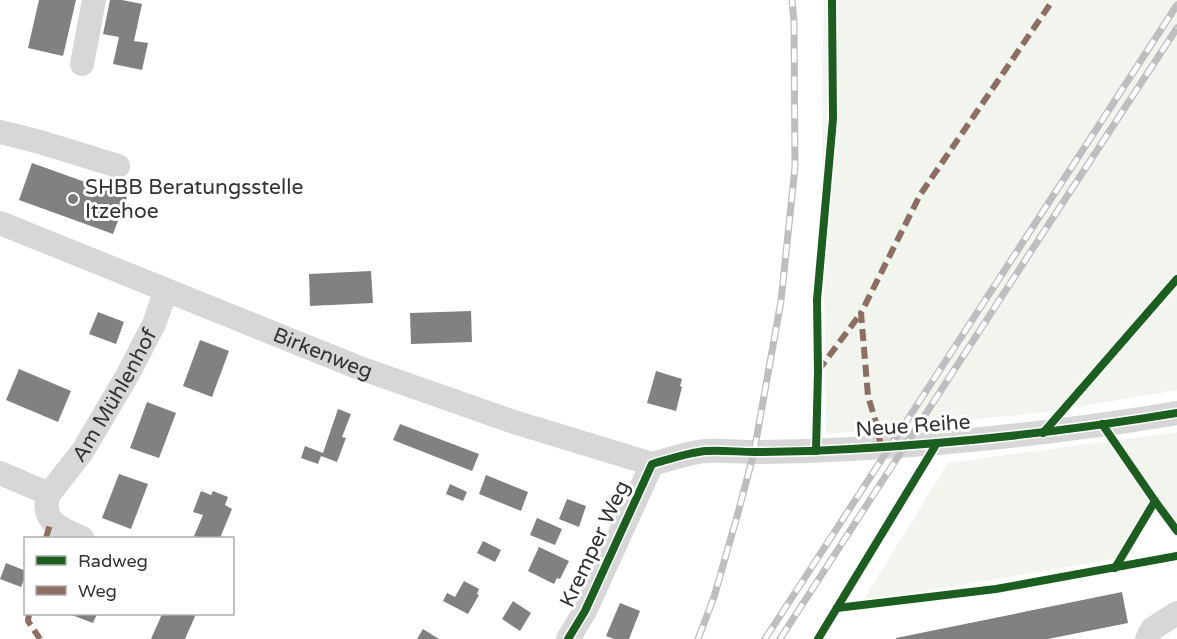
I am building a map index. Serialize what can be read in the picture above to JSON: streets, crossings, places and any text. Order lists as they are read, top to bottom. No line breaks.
{"streets":{"street":["Birkenweg","Am Mühlenhof","Neue Reihe","Kremper Weg"]},"crossings":[["Birkenweg","Am Mühlenhof"],["Birkenweg","Neue Reihe"],["Birkenweg","Kremper Weg"],["Neue Reihe","Kremper Weg"]],"places":["SHBB Beratungsstelle Itzehoe"],"legend":["Radweg","Weg"]}
